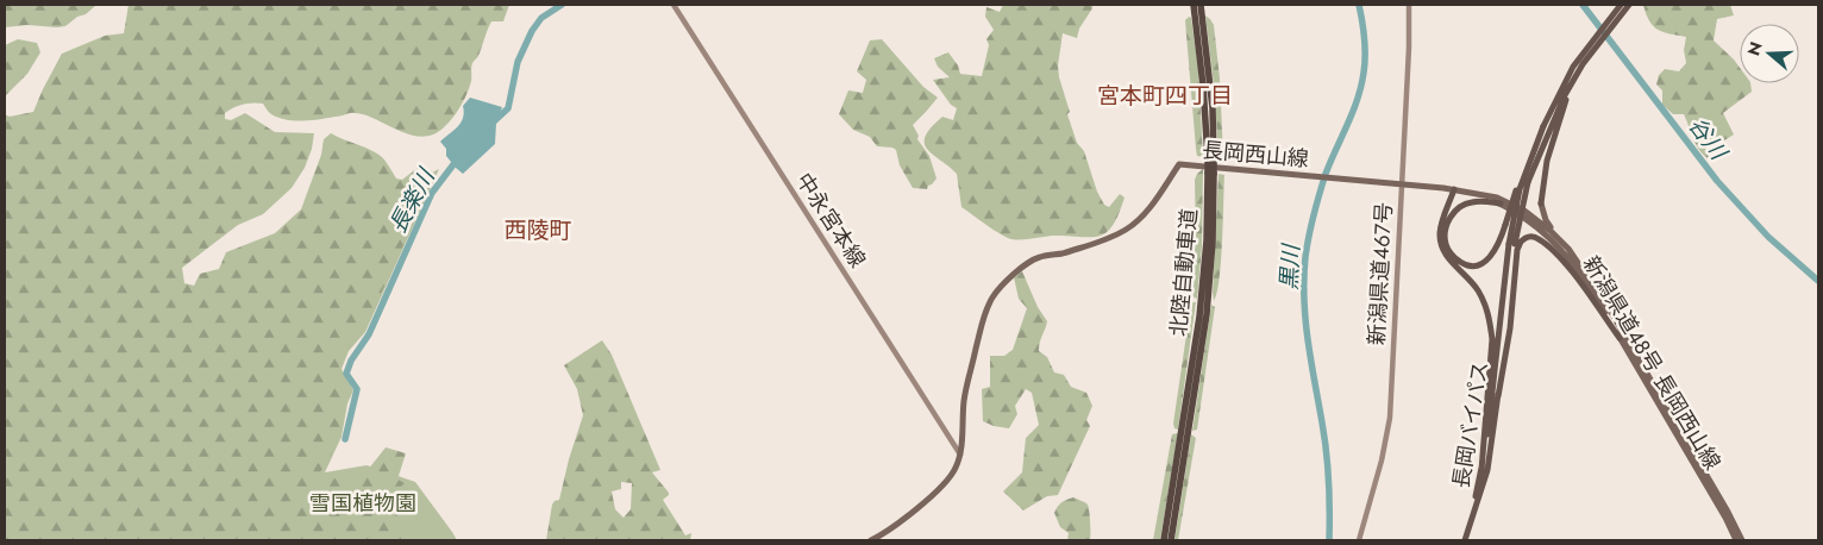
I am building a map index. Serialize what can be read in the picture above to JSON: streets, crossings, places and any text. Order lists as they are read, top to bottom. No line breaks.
{"streets":{"highway":["北陸自動車道","長岡バイパス"],"main road":["長岡西山線","中永宮本線","新潟県道467号","新潟県道48号 長岡西山線"]},"crossings":[["長岡西山線","中永宮本線"],["長岡西山線","新潟県道467号"],["長岡西山線","新潟県道48号 長岡西山線"]],"districts":["宮本町四丁目","西陵町"],"water":["谷川","長楽川","黒川"],"parks":["雪国植物園"],"north":"left"}
